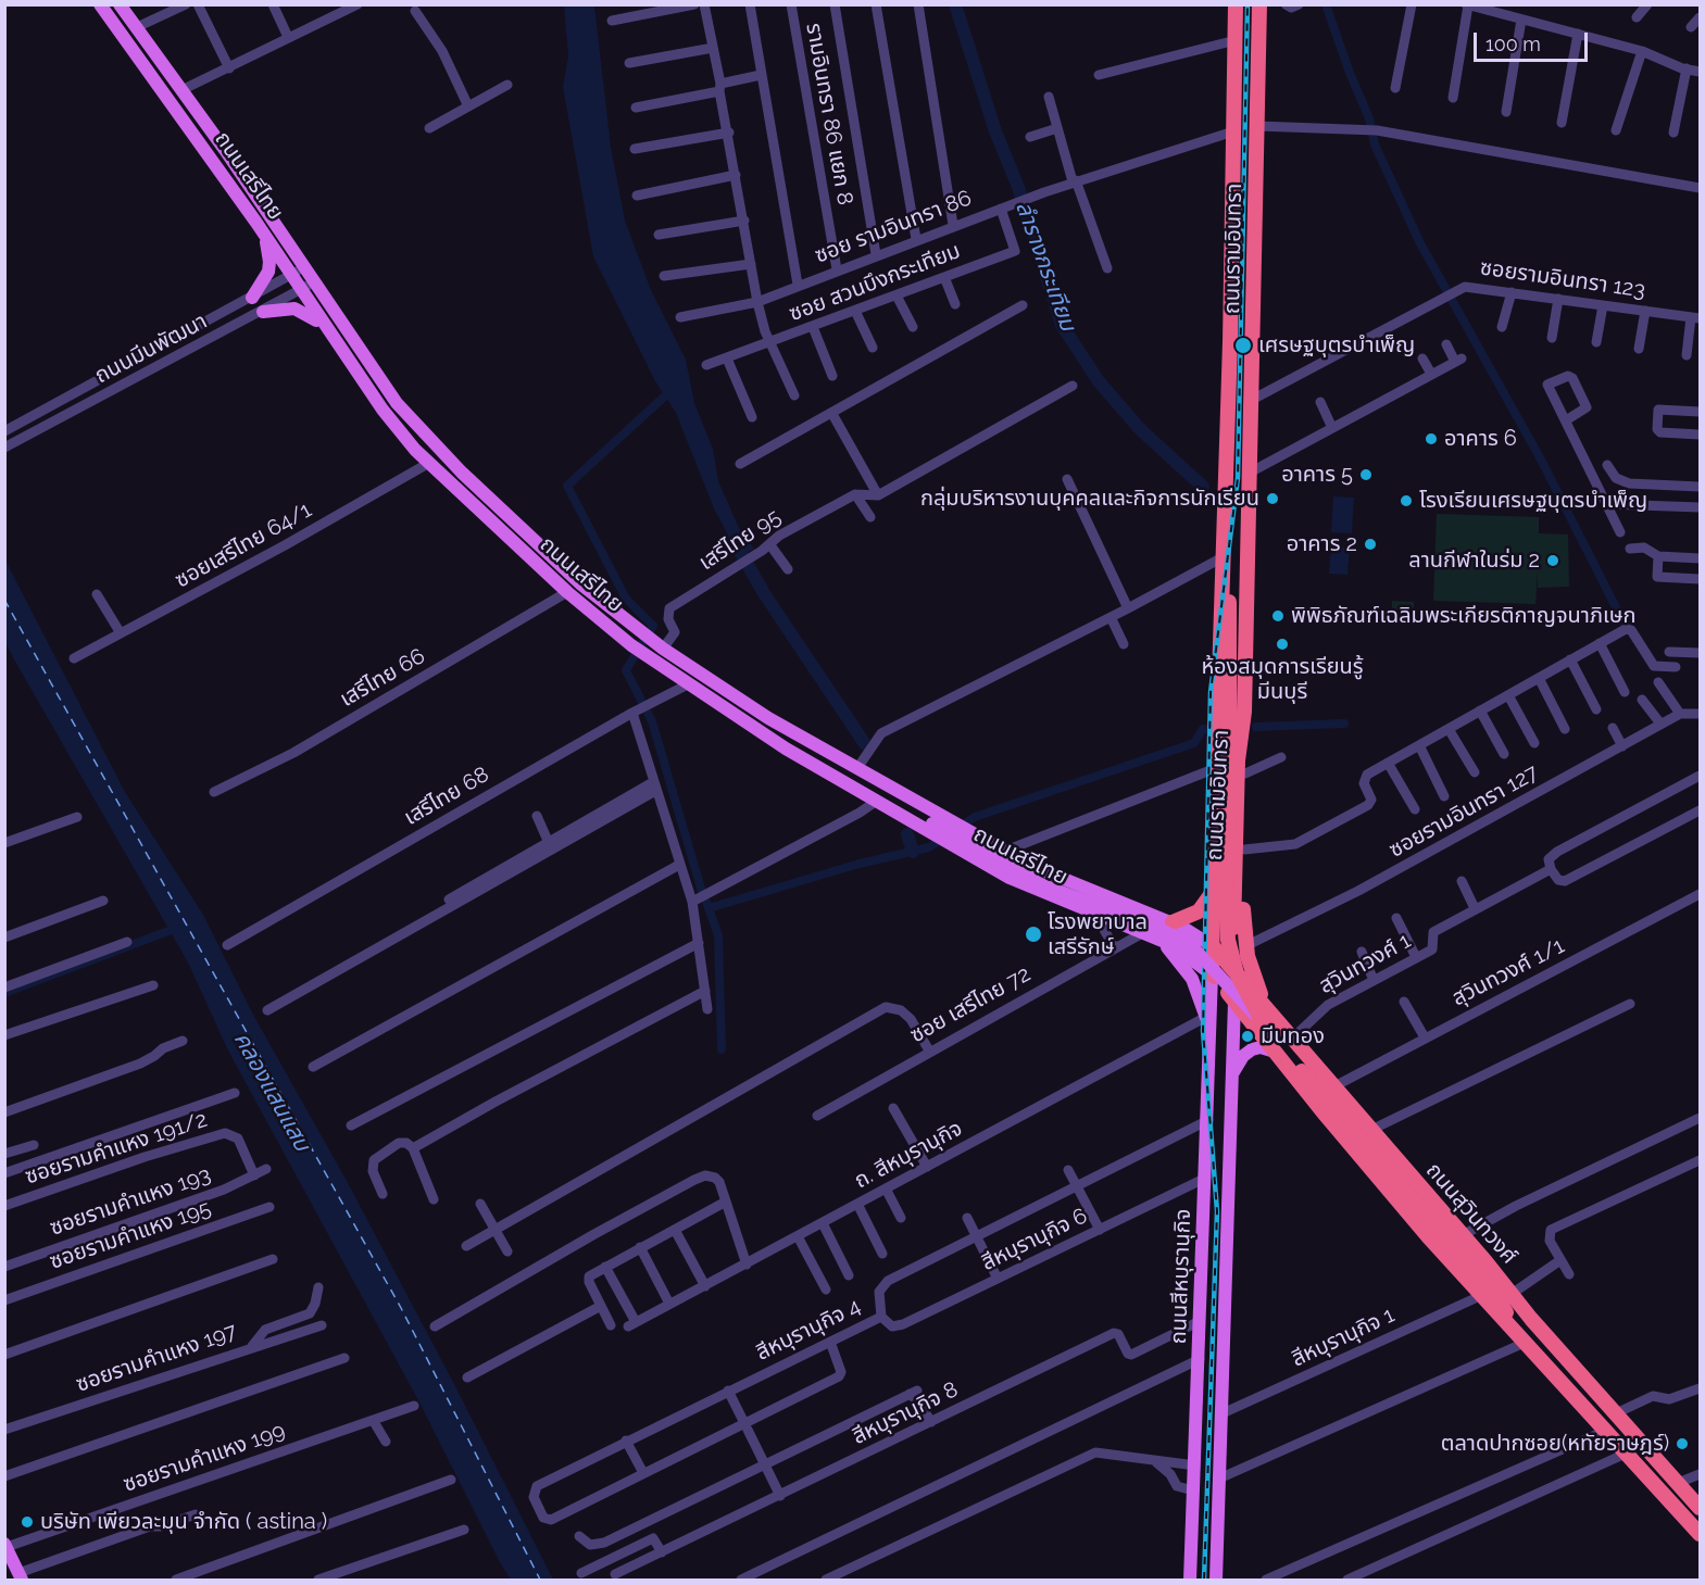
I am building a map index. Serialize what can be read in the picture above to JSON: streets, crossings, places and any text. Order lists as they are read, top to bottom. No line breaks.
{"streets":{"highway":["ถนนรามอินทรา","ถนนสุวินทวงศ์"],"main road":["ถนนเสรีไทย","ถนนสีหบุรานุกิจ"],"street":["รามอินทรา 86 แยก 8","ซอย รามอินทรา 86","ซอยรามอินทรา 123","ซอย สวนบึงกระเทียม","ถนนมีนพัฒนา","เสรีไทย 95","ซอยเสรีไทย 64/1","เสรีไทย 66","เสรีไทย 68","ซอยรามอินทรา 127","สุวินทวงศ์ 1","สุวินทวงศ์ 1/1","ซอย เสรีไทย 72","ซอยรามคำแหง 191/2","ถ. สีหบุรานุกิจ","ซอยรามคำแหง 193","ซอยรามคำแหง 195","สีหบุรานุกิจ 6","สีหบุรานุกิจ 4","สีหบุรานุกิจ 1","ซอยรามคำแหง 197","สีหบุรานุกิจ 8","ซอยรามคำแหง 199"]},"crossings":[["รามอินทรา 86 แยก 8","ซอย รามอินทรา 86"],["ถนนเสรีไทย","ถนนรามอินทรา"],["ถนนเสรีไทย","ถนนมีนพัฒนา"],["ถนนเสรีไทย","เสรีไทย 95"],["ถนนเสรีไทย","ซอยเสรีไทย 64/1"],["ถนนเสรีไทย","เสรีไทย 66"],["ถนนเสรีไทย","เสรีไทย 68"],["ถนนเสรีไทย","ซอย เสรีไทย 72"],["ถนนเสรีไทย","ถนนสุวินทวงศ์"],["ถนนเสรีไทย","ถนนสีหบุรานุกิจ"],["ซอย รามอินทรา 86","ถนนรามอินทรา"],["ซอย รามอินทรา 86","ซอย สวนบึงกระเทียม"],["ถนนรามอินทรา","ซอยรามอินทรา 123"],["ถนนรามอินทรา","ถนนสุวินทวงศ์"],["ถนนรามอินทรา","ถนนสีหบุรานุกิจ"],["สุวินทวงศ์ 1","ถนนสุวินทวงศ์"],["สุวินทวงศ์ 1/1","ถนนสุวินทวงศ์"],["ซอยรามคำแหง 191/2","ซอยรามคำแหง 193"],["ถนนสุวินทวงศ์","ถนนสีหบุรานุกิจ"],["ถนนสุวินทวงศ์","สีหบุรานุกิจ 1"],["สีหบุรานุกิจ 6","ถนนสีหบุรานุกิจ"],["สีหบุรานุกิจ 6","สีหบุรานุกิจ 4"],["ถนนสีหบุรานุกิจ","สีหบุรานุกิจ 4"],["ถนนสีหบุรานุกิจ","สีหบุรานุกิจ 8"]],"water":["ลำรางกระเทียม","คลองแสนแสบ"],"places":["เศรษฐบุตรบำเพ็ญ","อาคาร 6","อาคาร 5","กลุ่มบริหารงานบุคคลและกิจการนักเรียน","โรงเรียนเศรษฐบุตรบำเพ็ญ","อาคาร 2","ลานกีฬาในร่ม 2","พิพิธภัณฑ์เฉลิมพระเกียรติกาญจนาภิเษก","ห้องสมุดการเรียนรู้ มีนบุรี","โรงพยาบาล เสรีรักษ์","มีนทอง","ตลาดปากซอย(หทัยราษฎร์)","บริษัท เพียวละมุน จำกัด ( astina )"],"scale_bar":"100 m"}
